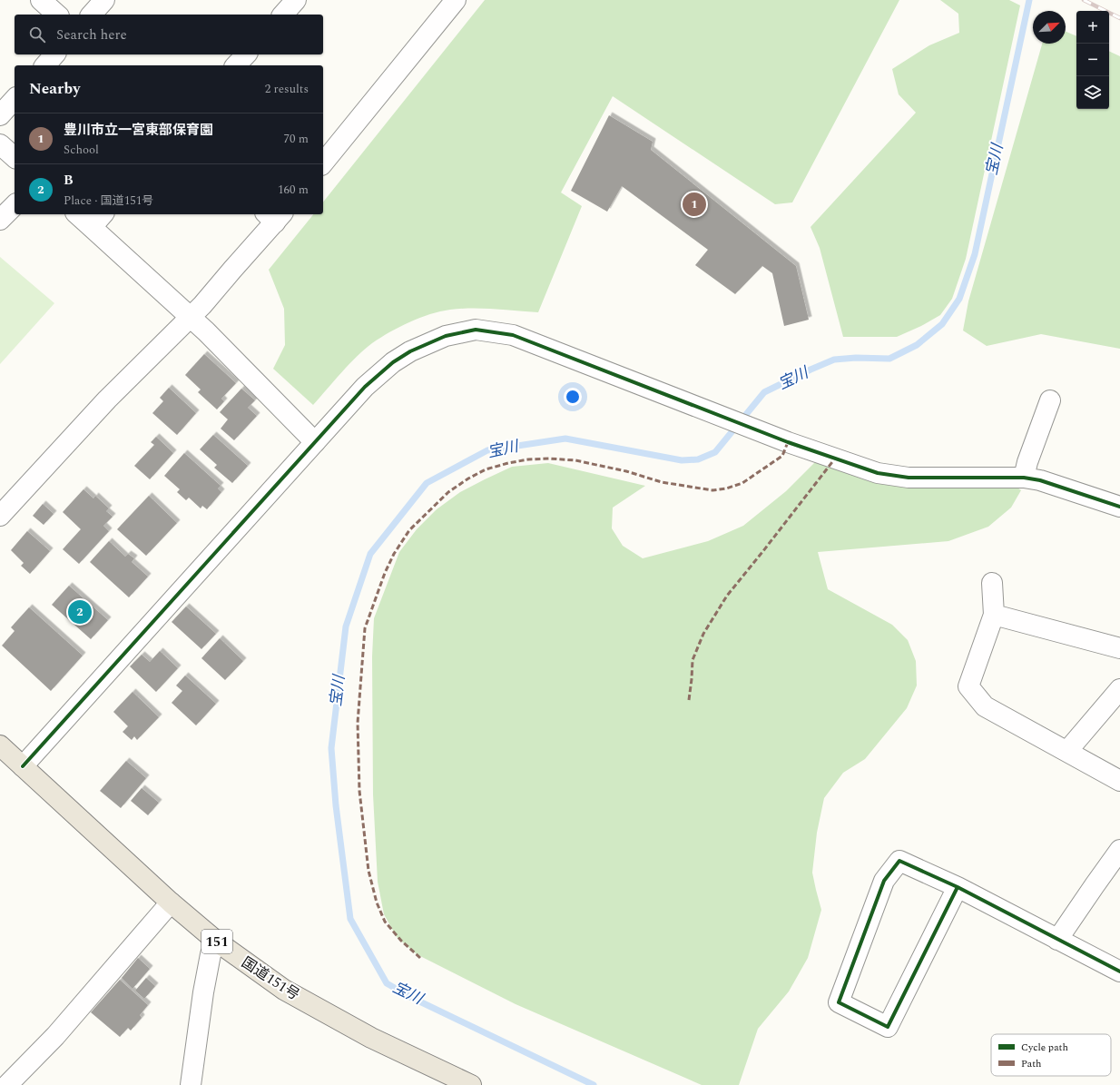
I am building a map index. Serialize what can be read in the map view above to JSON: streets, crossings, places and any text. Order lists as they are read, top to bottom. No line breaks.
{"streets":{"highway":["151","国道151号"]},"water":["宝川"],"legend":["Cycle path","Path"],"north":"top right","page":{"map_buttons":["+","−"],"search":"Search here","heading":["Nearby","2 results"],"list":[{"mark":"1","name":"豊川市立一宮東部保育園","note":"School","value":"70 m"},{"mark":"2","name":"B","note":"Place · 国道151号","value":"160 m"}],"pins":["1","2"]}}
